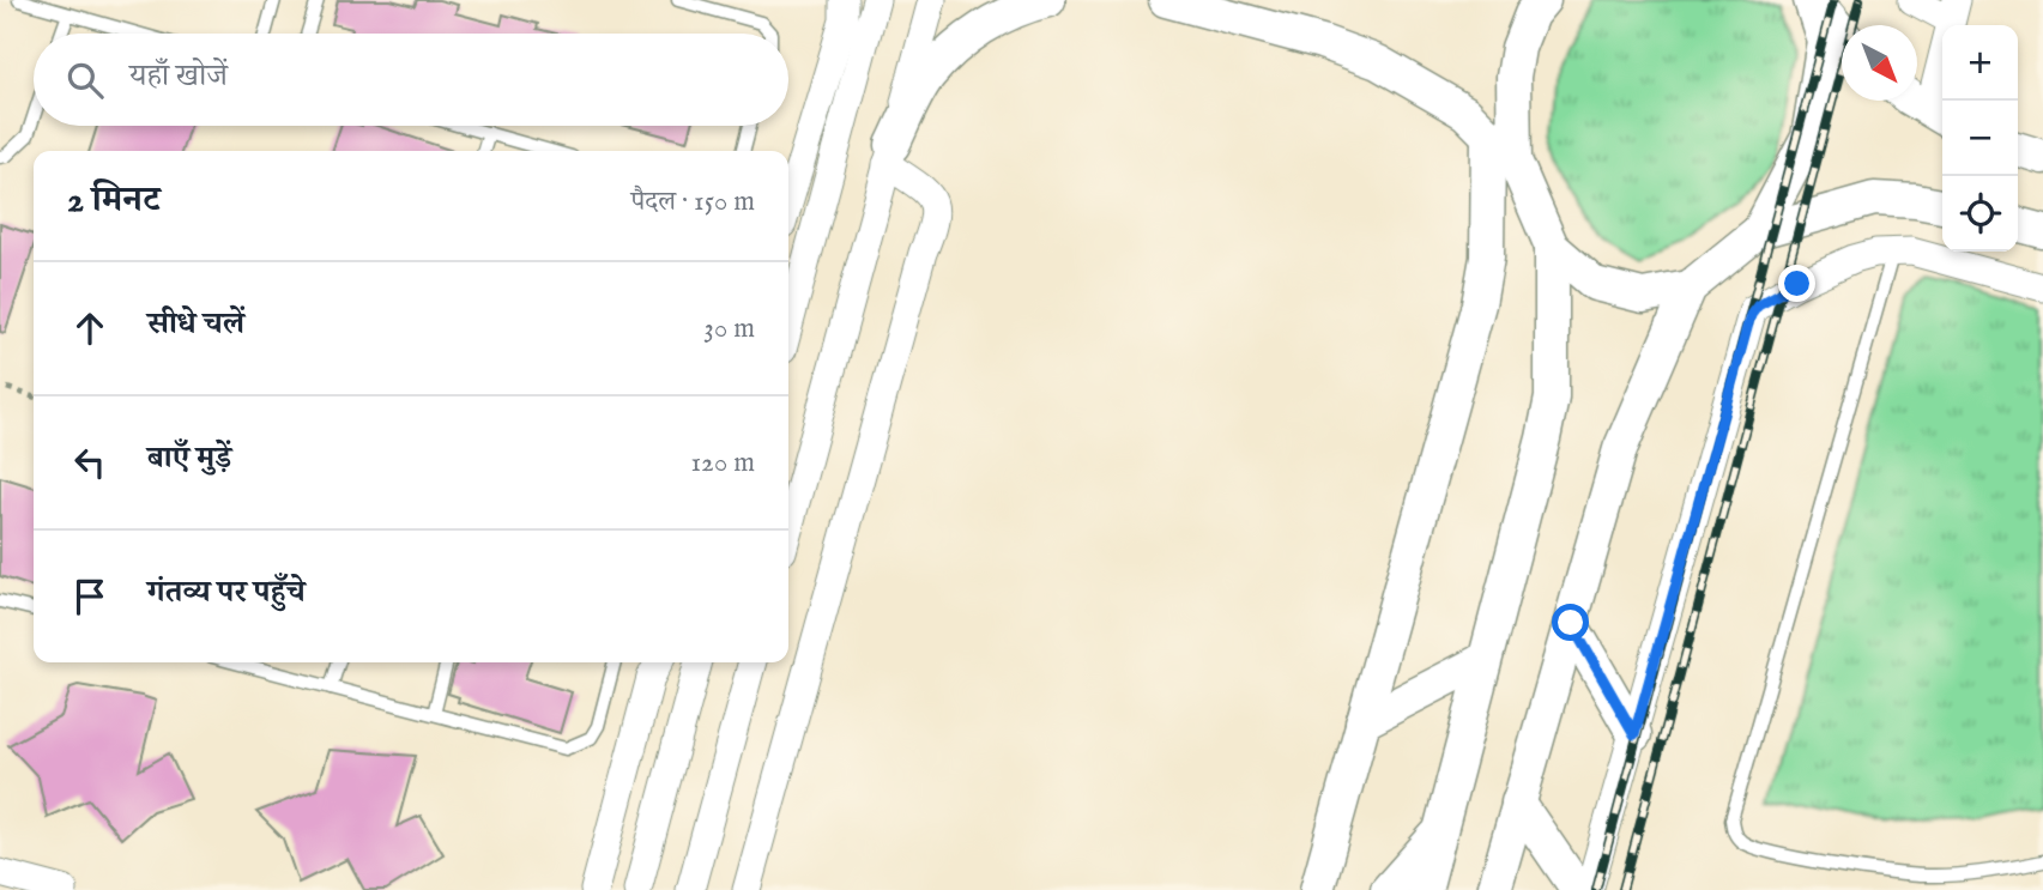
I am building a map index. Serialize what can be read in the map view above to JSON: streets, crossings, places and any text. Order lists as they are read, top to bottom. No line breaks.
{"north":"bottom right","page":{"map_buttons":["+","−"],"search":"यहाँ खोजें","heading":["2 मिनट","पैदल · 150 m"],"list":[["सीधे चलें","30 m"],["बाएँ मुड़ें","120 m"],"गंतव्य पर पहुँचे"]}}
